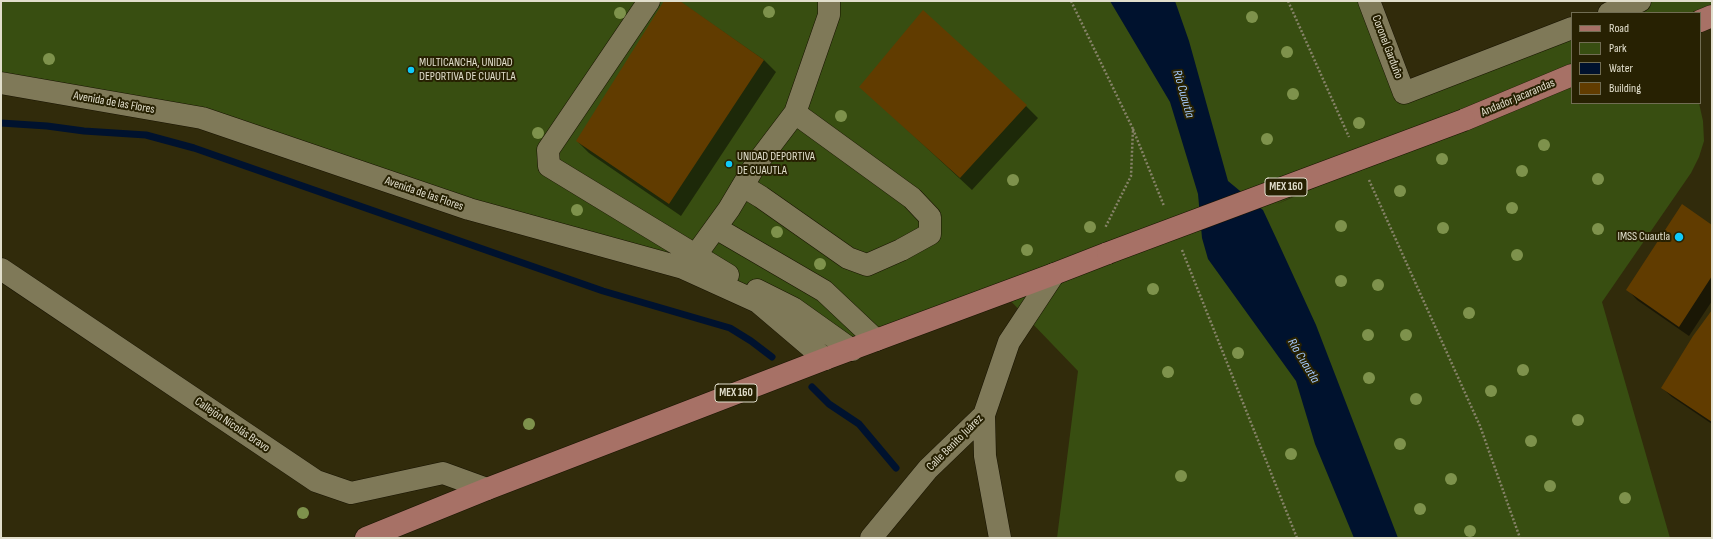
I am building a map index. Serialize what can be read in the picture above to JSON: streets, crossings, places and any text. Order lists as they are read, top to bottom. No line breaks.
{"streets":{"main road":["Andador Jacarandas","MEX 160"],"street":["Coronel Garduño","Avenida de las Flores","Callejón Nicolás Bravo","Calle Benito Juárez"]},"crossings":[["Andador Jacarandas","MEX 160"],["Andador Jacarandas","Calle Benito Juárez"],["Avenida de las Flores","MEX 160"],["MEX 160","Callejón Nicolás Bravo"],["MEX 160","Calle Benito Juárez"]],"water":["Rio Cuautla","Río Cuautla"],"places":["MULTICANCHA, UNIDAD DEPORTIVA DE CUAUTLA","UNIDAD DEPORTIVA DE CUAUTLA","IMSS Cuautla"],"legend":["Road","Park","Water","Building"]}
